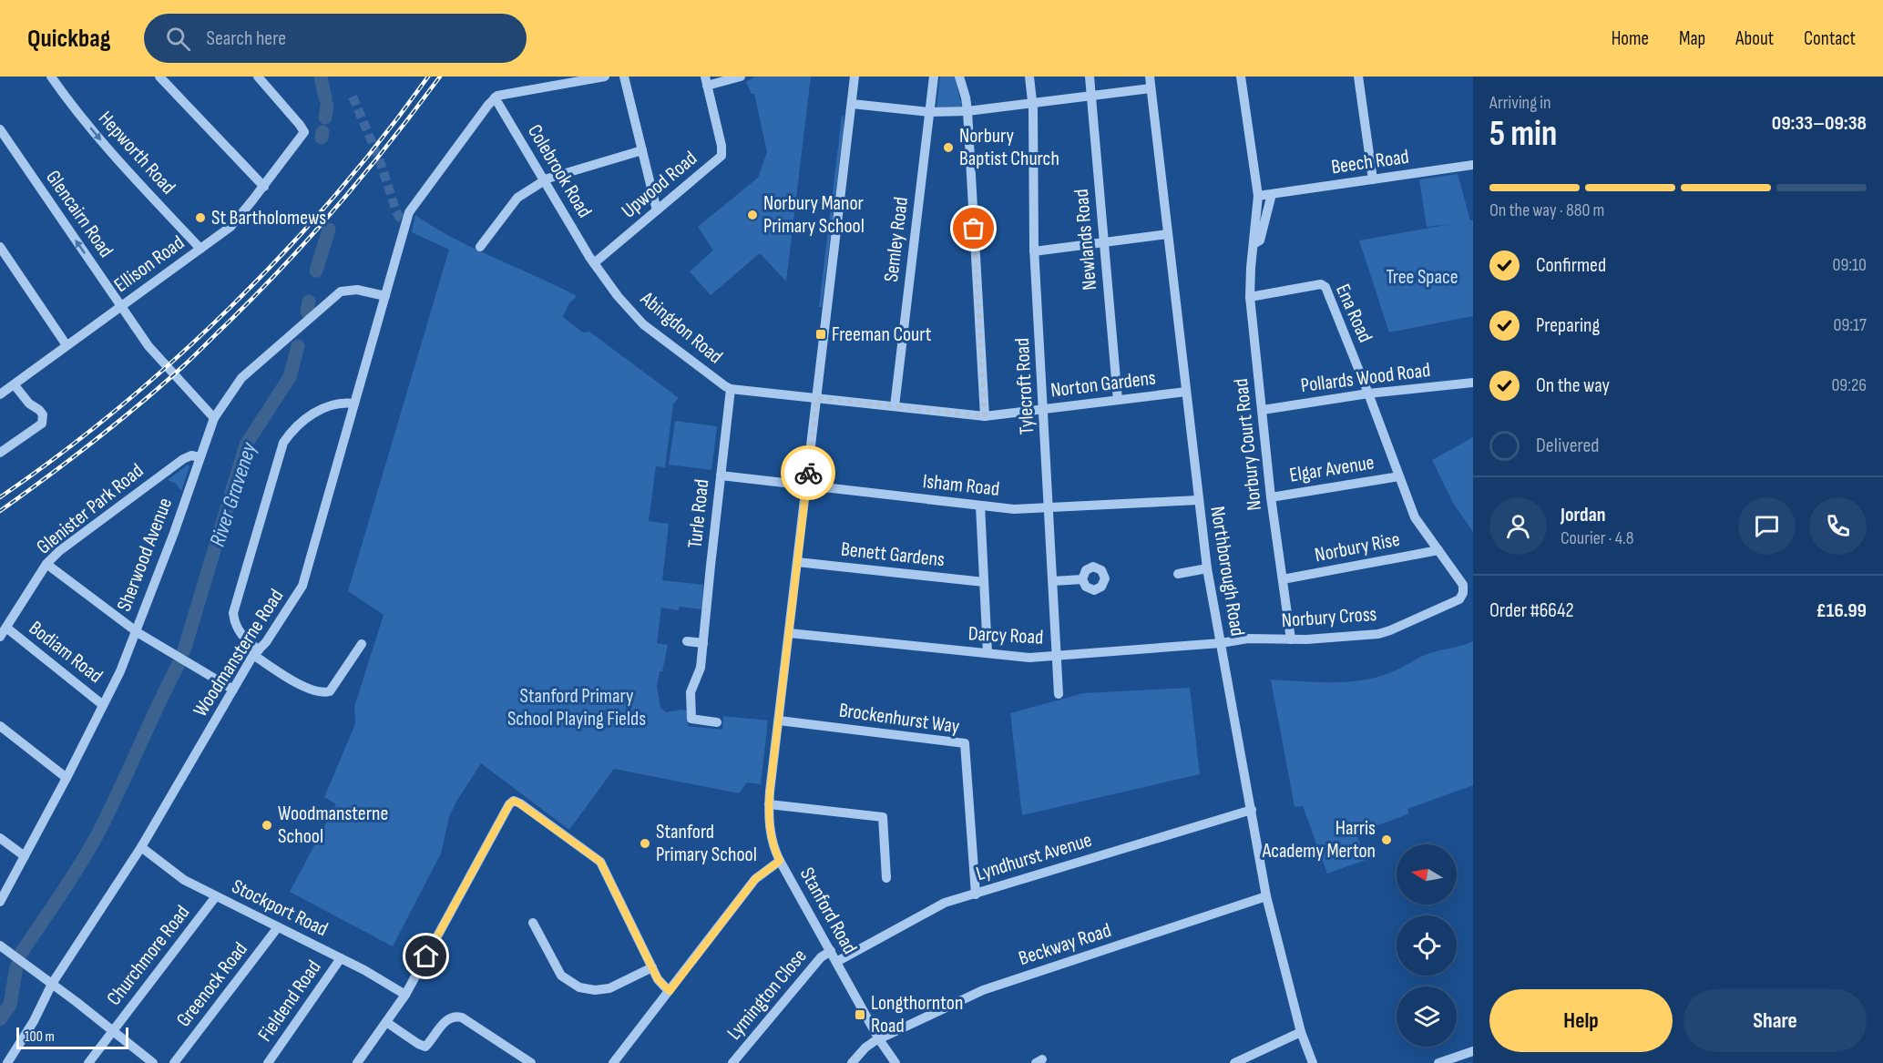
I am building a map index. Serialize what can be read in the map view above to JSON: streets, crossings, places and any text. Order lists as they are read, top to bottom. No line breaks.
{"streets":{"street":["Hepworth Road","Beech Road","Colebrook Road","Upwood Road","Glencairn Road","Semley Road","Newlands Road","Ellison Road","Ena Road","Abingdon Road","Pollards Wood Road","Norton Gardens","Tylecroft Road","Norbury Court Road","Elgar Avenue","Isham Road","Glenister Park Road","Turle Road","Norbury Rise","Sherwood Avenue","Benett Gardens","Northborough Road","Norbury Cross","Darcy Road","Bodiam Road","Woodmansterne Road","Brockenhurst Way","Lyndhurst Avenue","Stockport Road","Stanford Road","Beckway Road","Churchmore Road","Greenock Road","Lymington Close","Fieldend Road"]},"crossings":[["Hepworth Road","Ellison Road"],["Beech Road","Norbury Court Road"],["Colebrook Road","Upwood Road"],["Colebrook Road","Abingdon Road"],["Colebrook Road","Woodmansterne Road"],["Upwood Road","Abingdon Road"],["Glencairn Road","Ellison Road"],["Glencairn Road","Sherwood Avenue"],["Semley Road","Norton Gardens"],["Newlands Road","Norton Gardens"],["Ena Road","Pollards Wood Road"],["Ena Road","Norbury Court Road"],["Abingdon Road","Norton Gardens"],["Abingdon Road","Turle Road"],["Pollards Wood Road","Norbury Court Road"],["Norton Gardens","Tylecroft Road"],["Norton Gardens","Turle Road"],["Norton Gardens","Northborough Road"],["Norton Gardens","Stanford Road"],["Tylecroft Road","Isham Road"],["Tylecroft Road","Darcy Road"],["Norbury Court Road","Elgar Avenue"],["Norbury Court Road","Norbury Rise"],["Norbury Court Road","Norbury Cross"],["Isham Road","Turle Road"],["Isham Road","Northborough Road"],["Isham Road","Stanford Road"],["Glenister Park Road","Sherwood Avenue"],["Glenister Park Road","Bodiam Road"],["Norbury Rise","Norbury Cross"],["Sherwood Avenue","Bodiam Road"],["Sherwood Avenue","Woodmansterne Road"],["Benett Gardens","Stanford Road"],["Northborough Road","Norbury Cross"],["Northborough Road","Darcy Road"],["Northborough Road","Lyndhurst Avenue"],["Northborough Road","Beckway Road"],["Norbury Cross","Darcy Road"],["Darcy Road","Stanford Road"],["Woodmansterne Road","Stockport Road"],["Brockenhurst Way","Lyndhurst Avenue"],["Brockenhurst Way","Stanford Road"],["Lyndhurst Avenue","Stanford Road"],["Stockport Road","Churchmore Road"],["Stockport Road","Greenock Road"],["Stockport Road","Fieldend Road"],["Stanford Road","Beckway Road"],["Stanford Road","Lymington Close"]],"one_way":["Hepworth Road"],"water":["River Graveney"],"parks":["Tree Space","Stanford Primary School Playing Fields"],"places":{"other":["Norbury Baptist Church","Norbury Manor Primary School","St Bartholomews","Woodmansterne School","Harris Academy Merton","Stanford Primary School"],"transit":["Freeman Court","Longthornton Road"]},"scale_bar":"100 m","north":"left","page":{"header":"Quickbag","search":"Search here","nav":["Home","Map","About","Contact"],"heading":["5 min","Arriving in","09:33–09:38"],"panel":["Jordan","Courier · 4.8","Order #6642","£16.99"],"bar":"On the way · 880 m","list":[["Confirmed","09:10"],["Preparing","09:17"],["On the way","09:26"],"Delivered"],"buttons":["Help","Share"],"scale":"100 m"}}
